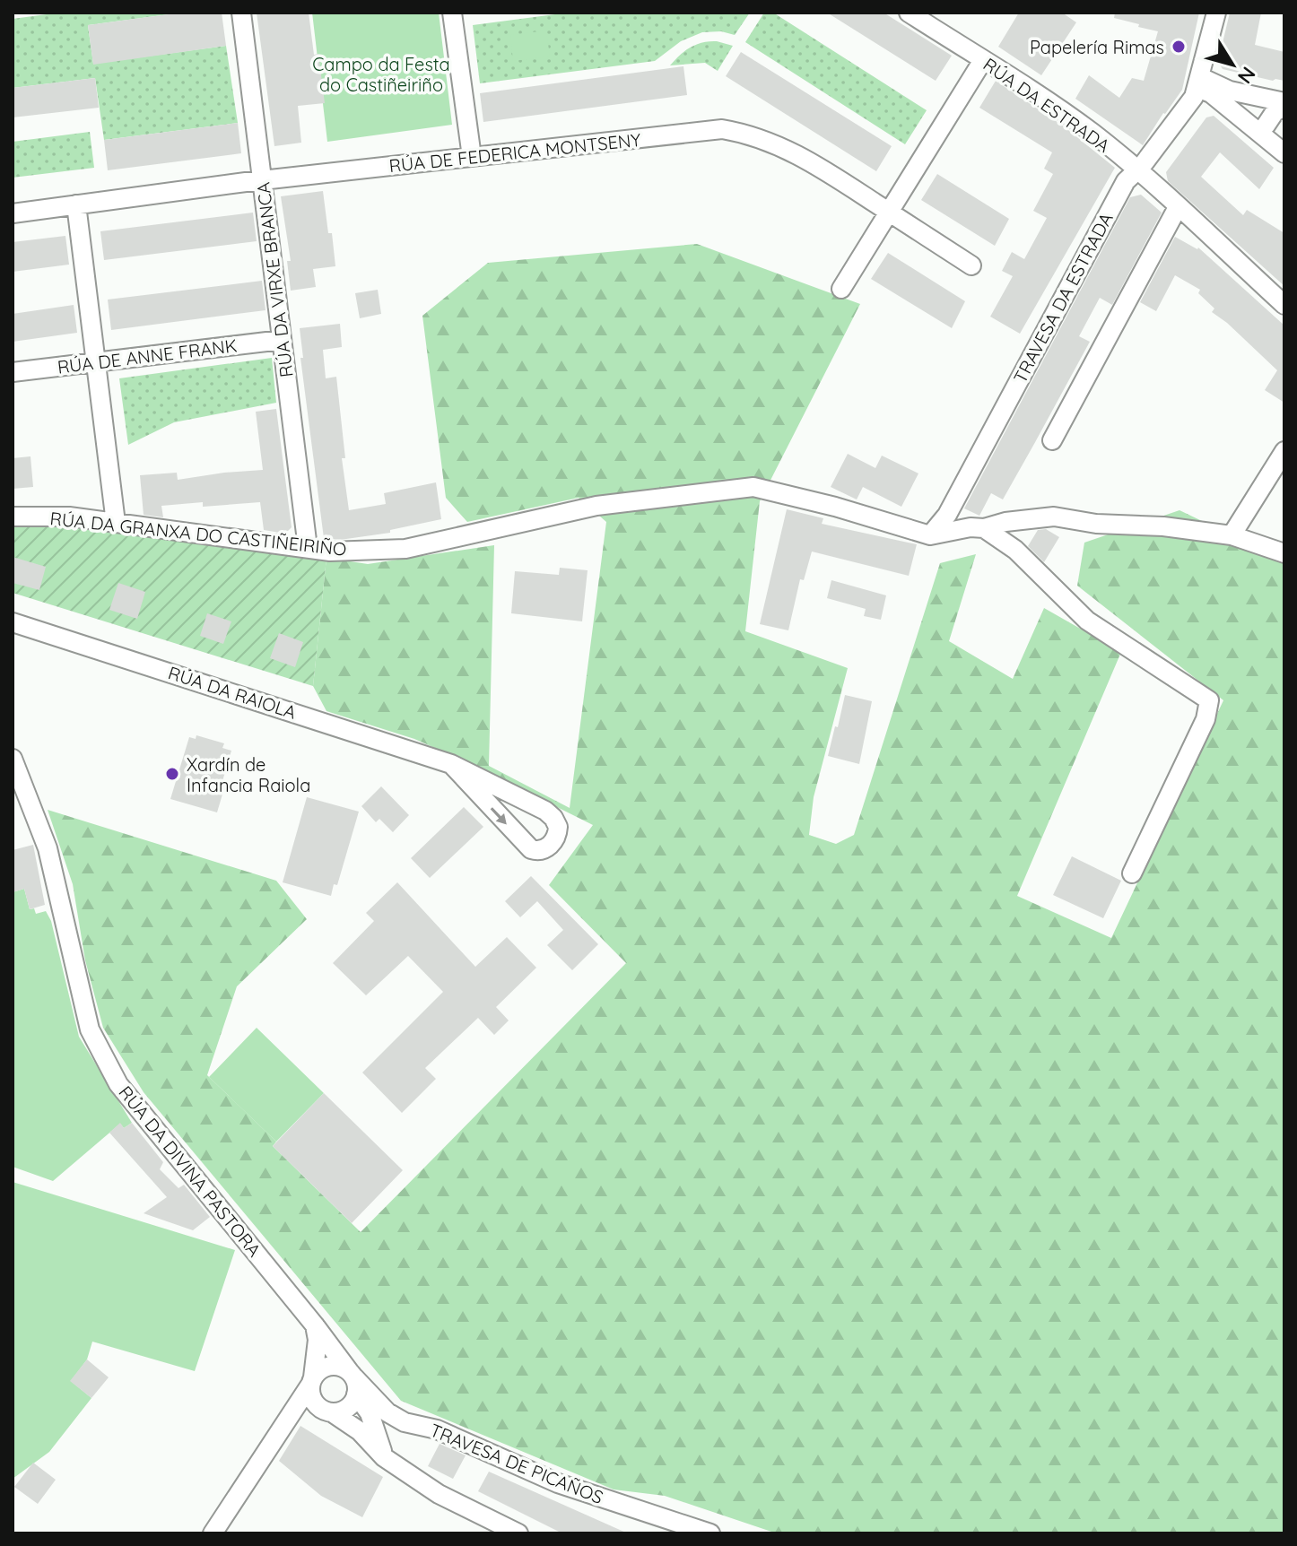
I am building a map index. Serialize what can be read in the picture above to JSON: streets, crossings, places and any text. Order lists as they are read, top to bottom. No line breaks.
{"streets":{"street":["RÚA DA ESTRADA","RÚA DE FEDERICA MONTSENY","RÚA DA VIRXE BRANCA","TRAVESA DA ESTRADA","RÚA DE ANNE FRANK","RÚA DA GRANXA DO CASTIÑEIRIÑO","RÚA DA RAIOLA","RÚA DA DIVINA PASTORA","TRAVESA DE PICAÑOS"]},"crossings":[["RÚA DA ESTRADA","TRAVESA DA ESTRADA"],["RÚA DE FEDERICA MONTSENY","RÚA DA VIRXE BRANCA"],["RÚA DA VIRXE BRANCA","RÚA DE ANNE FRANK"],["RÚA DA VIRXE BRANCA","RÚA DA GRANXA DO CASTIÑEIRIÑO"],["TRAVESA DA ESTRADA","RÚA DA GRANXA DO CASTIÑEIRIÑO"],["RÚA DA DIVINA PASTORA","TRAVESA DE PICAÑOS"]],"parks":["Campo da Festa do Castiñeiriño"],"places":["Papelería Rimas","Xardín de Infancia Raiola"],"north":"bottom right"}
